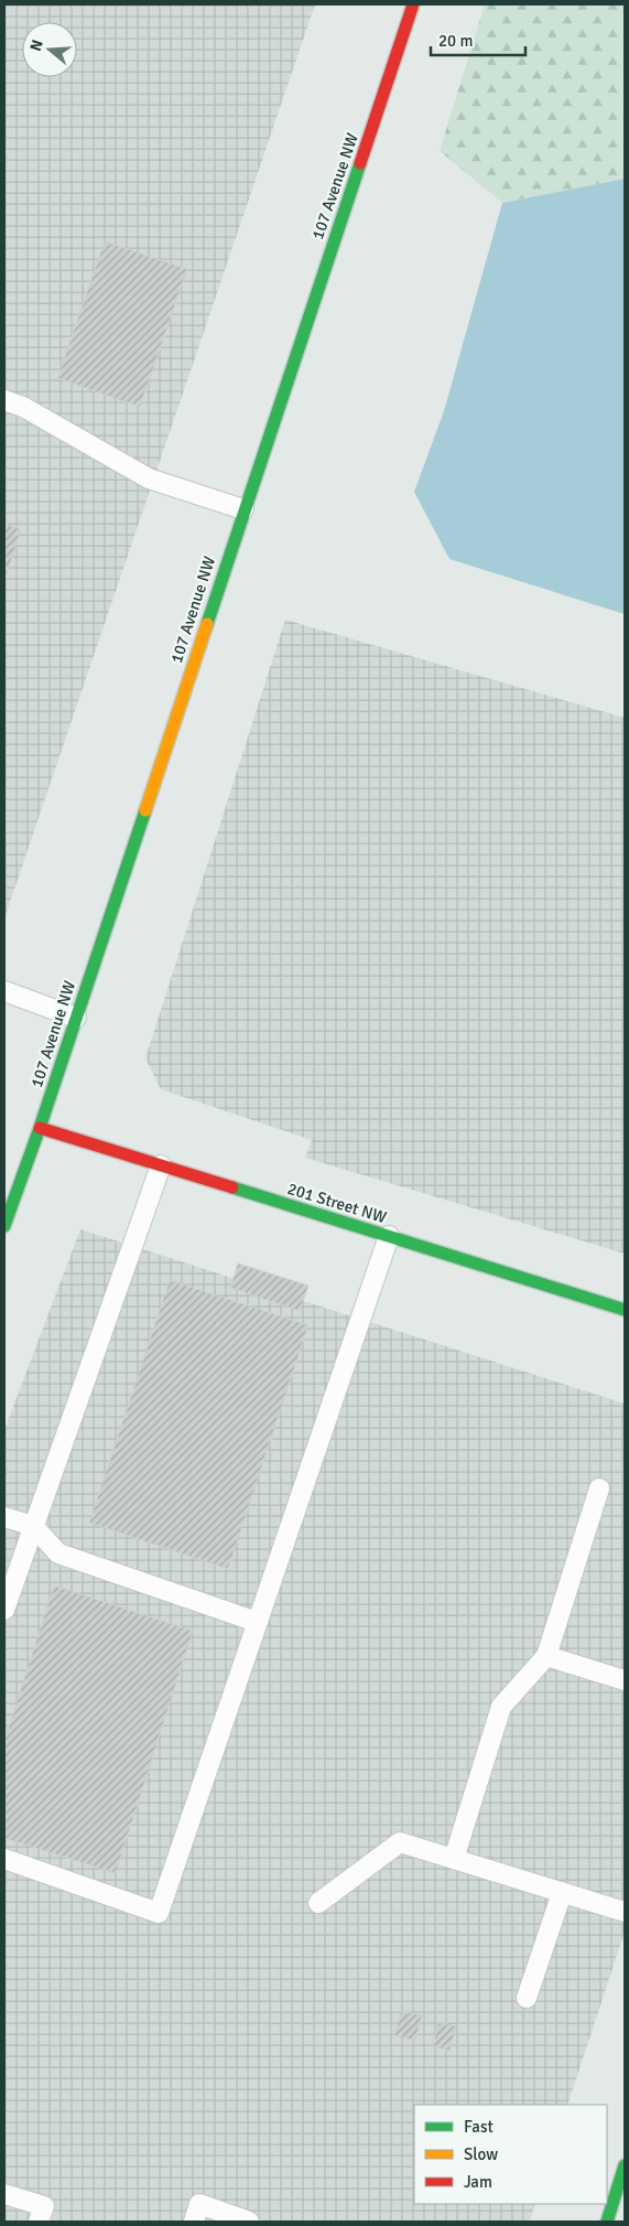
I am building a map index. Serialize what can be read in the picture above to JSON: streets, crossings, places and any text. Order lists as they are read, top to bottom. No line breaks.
{"streets":{"street":["107 Avenue NW","201 Street NW"]},"crossings":[["107 Avenue NW","201 Street NW"]],"legend":["Fast","Slow","Jam"],"scale_bar":"20 m","north":"left"}
